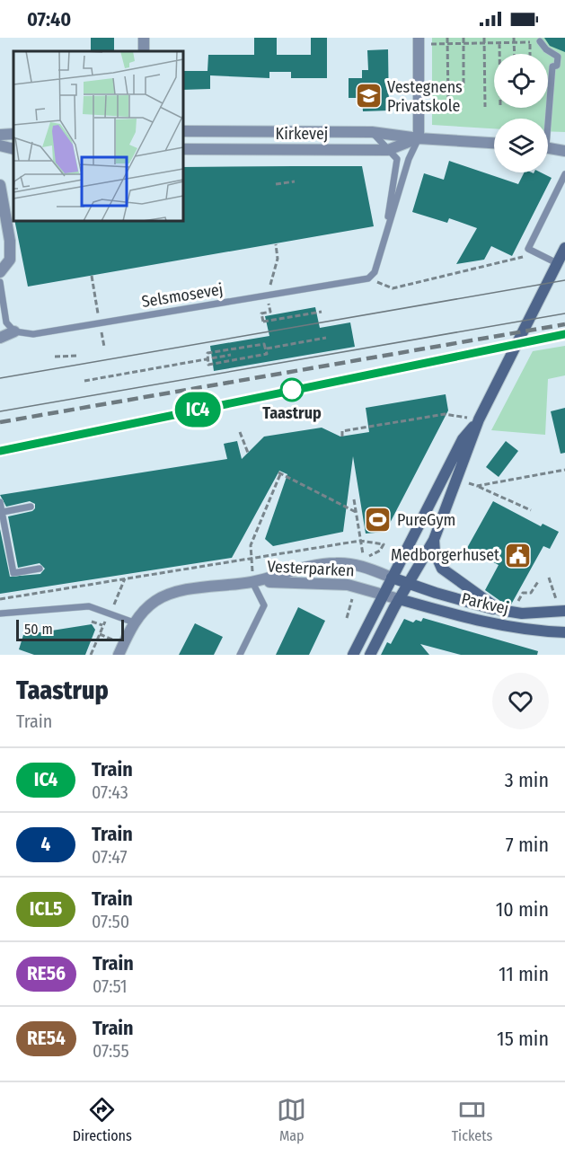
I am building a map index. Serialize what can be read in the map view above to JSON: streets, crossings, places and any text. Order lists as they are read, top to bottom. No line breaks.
{"streets":{"street":["Kirkevej","Vesterparken","Parkvej"],"lane":["Selsmosevej"]},"crossings":[["Vesterparken","Parkvej"]],"places":{"school or university":["Vestegnens Privatskole"],"other":["Taastrup"],"sports":["PureGym"],"public building":["Medborgerhuset"]},"scale_bar":"50 m","page":{"status":"07:40","on_map":"IC4","scale":"50 m","heading":["Taastrup","Train"],"list":[{"mark":"IC4","name":"Train","note":"07:43","value":"3 min"},{"mark":"4","name":"Train","note":"07:47","value":"7 min"},{"mark":"ICL5","name":"Train","note":"07:50","value":"10 min"},{"mark":"RE56","name":"Train","note":"07:51","value":"11 min"},{"mark":"RE54","name":"Train","note":"07:55","value":"15 min"}],"tabs":["Directions","Map","Tickets"]}}
